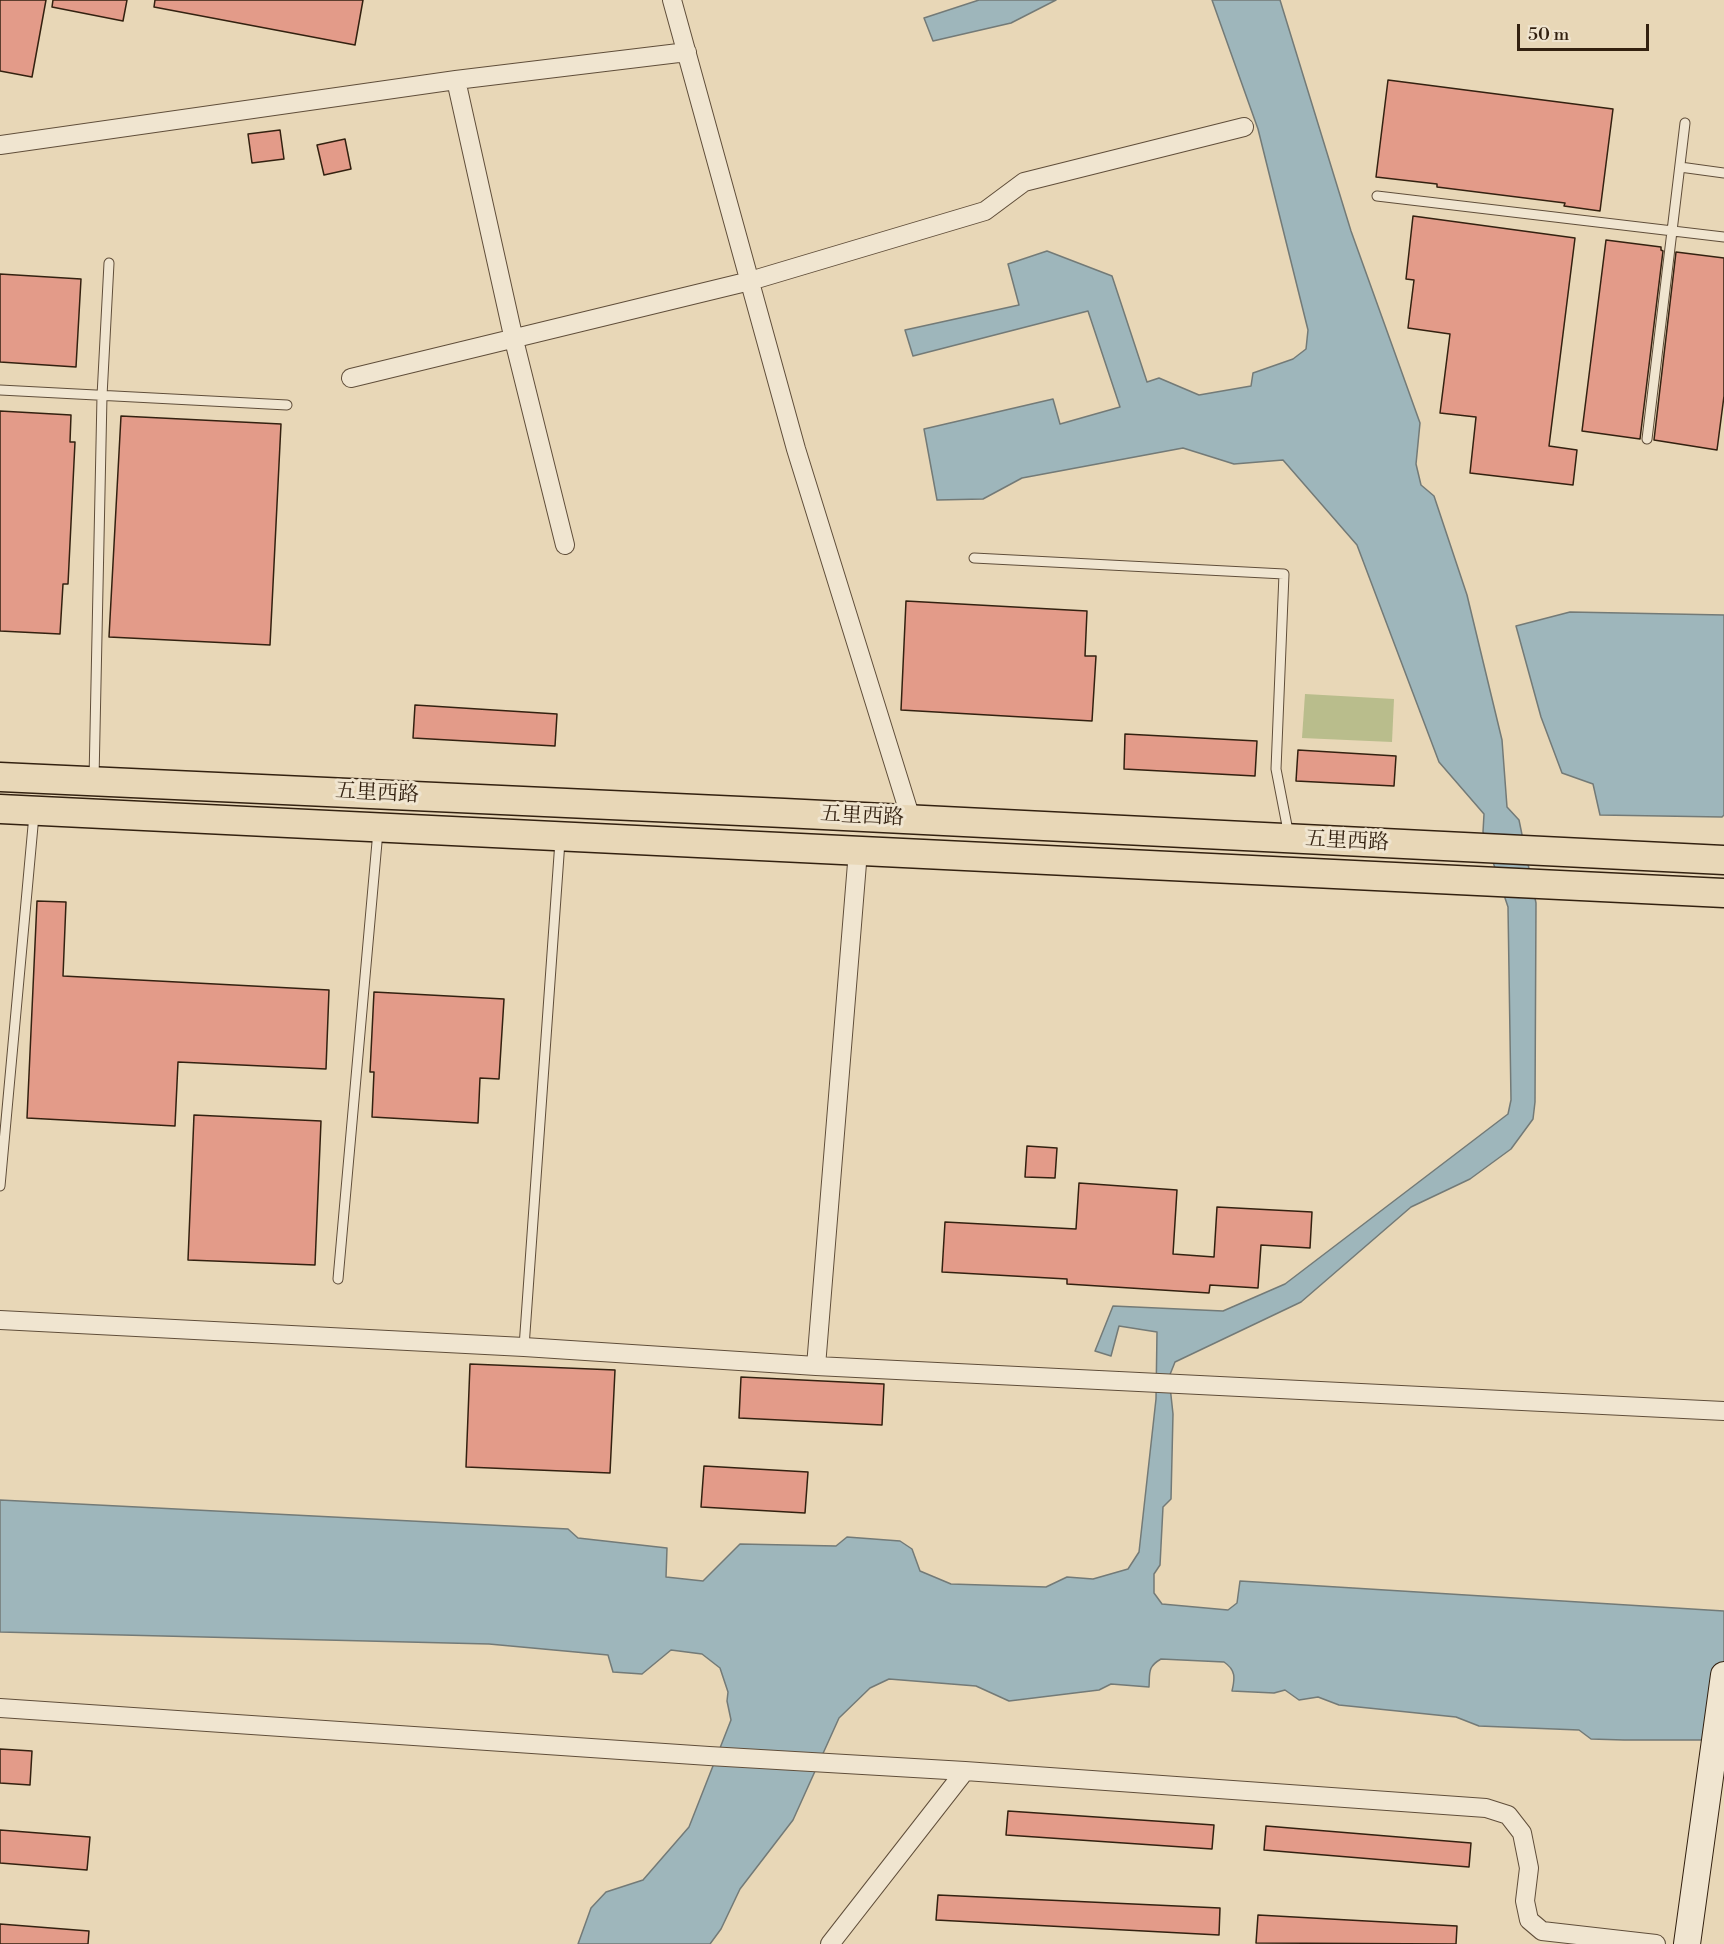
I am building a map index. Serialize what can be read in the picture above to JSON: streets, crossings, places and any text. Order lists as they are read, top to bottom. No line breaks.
{"streets":{"main road":["五里西路"]},"scale_bar":"50 m"}
